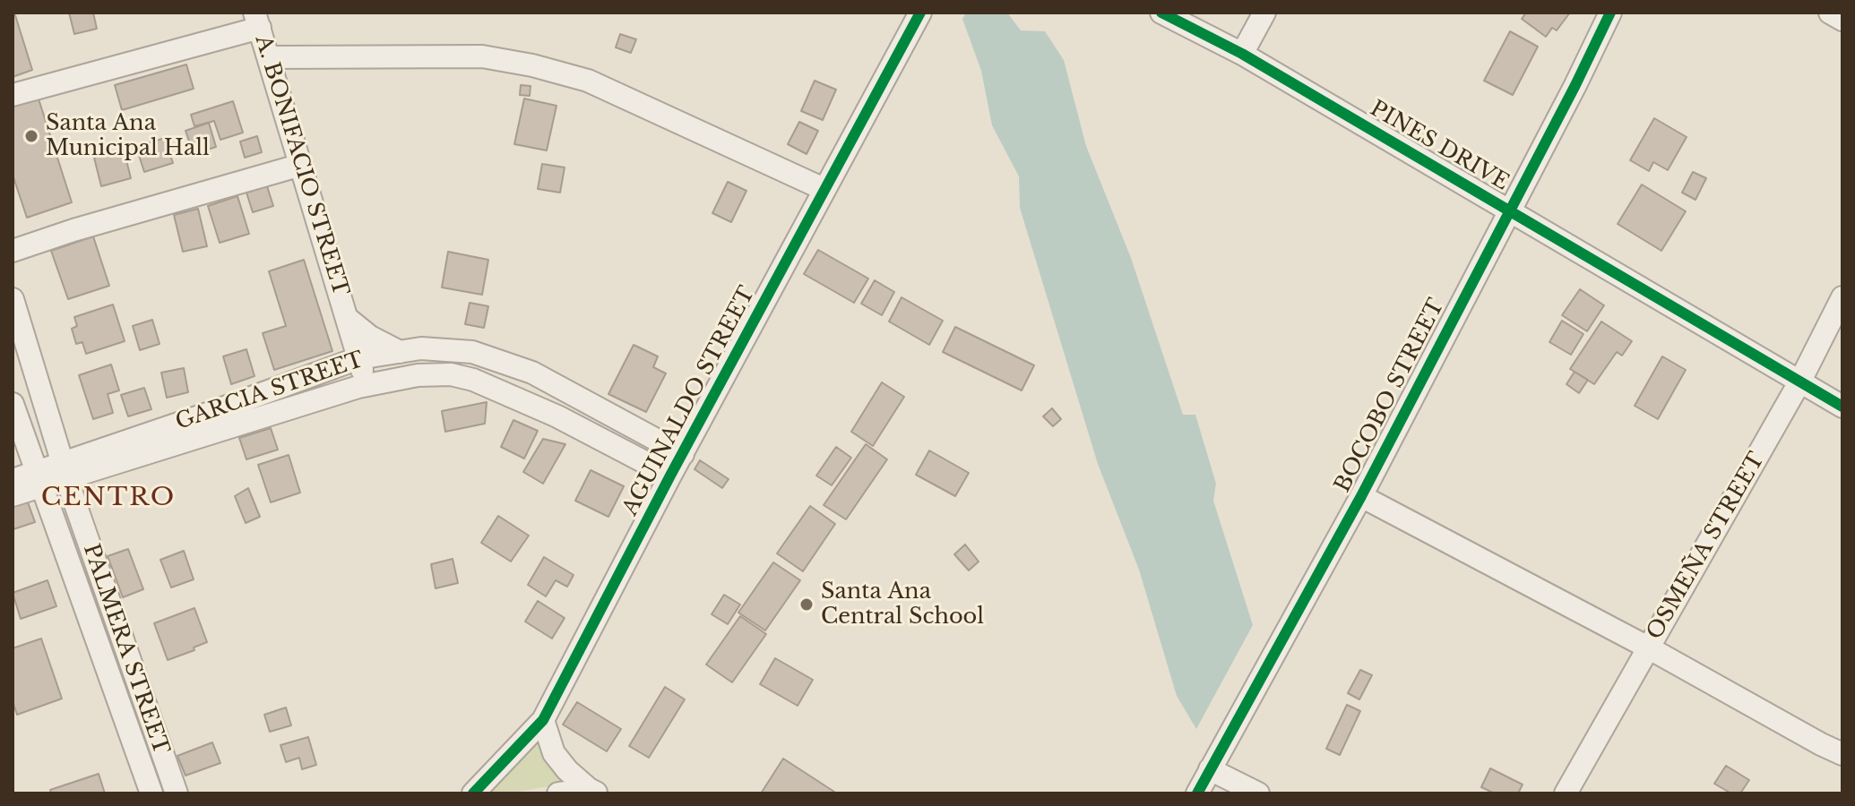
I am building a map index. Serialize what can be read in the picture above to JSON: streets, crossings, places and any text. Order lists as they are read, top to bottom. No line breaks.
{"streets":{"street":["PINES DRIVE","A. BONIFACIO STREET","GARCIA STREET","BOCOBO STREET","AGUINALDO STREET","OSMEÑA STREET","PALMERA STREET"]},"crossings":[["PINES DRIVE","BOCOBO STREET"],["PINES DRIVE","OSMEÑA STREET"],["A. BONIFACIO STREET","GARCIA STREET"],["GARCIA STREET","AGUINALDO STREET"],["GARCIA STREET","PALMERA STREET"]],"districts":["CENTRO"],"places":["Santa Ana Municipal Hall","Santa Ana Central School"]}
